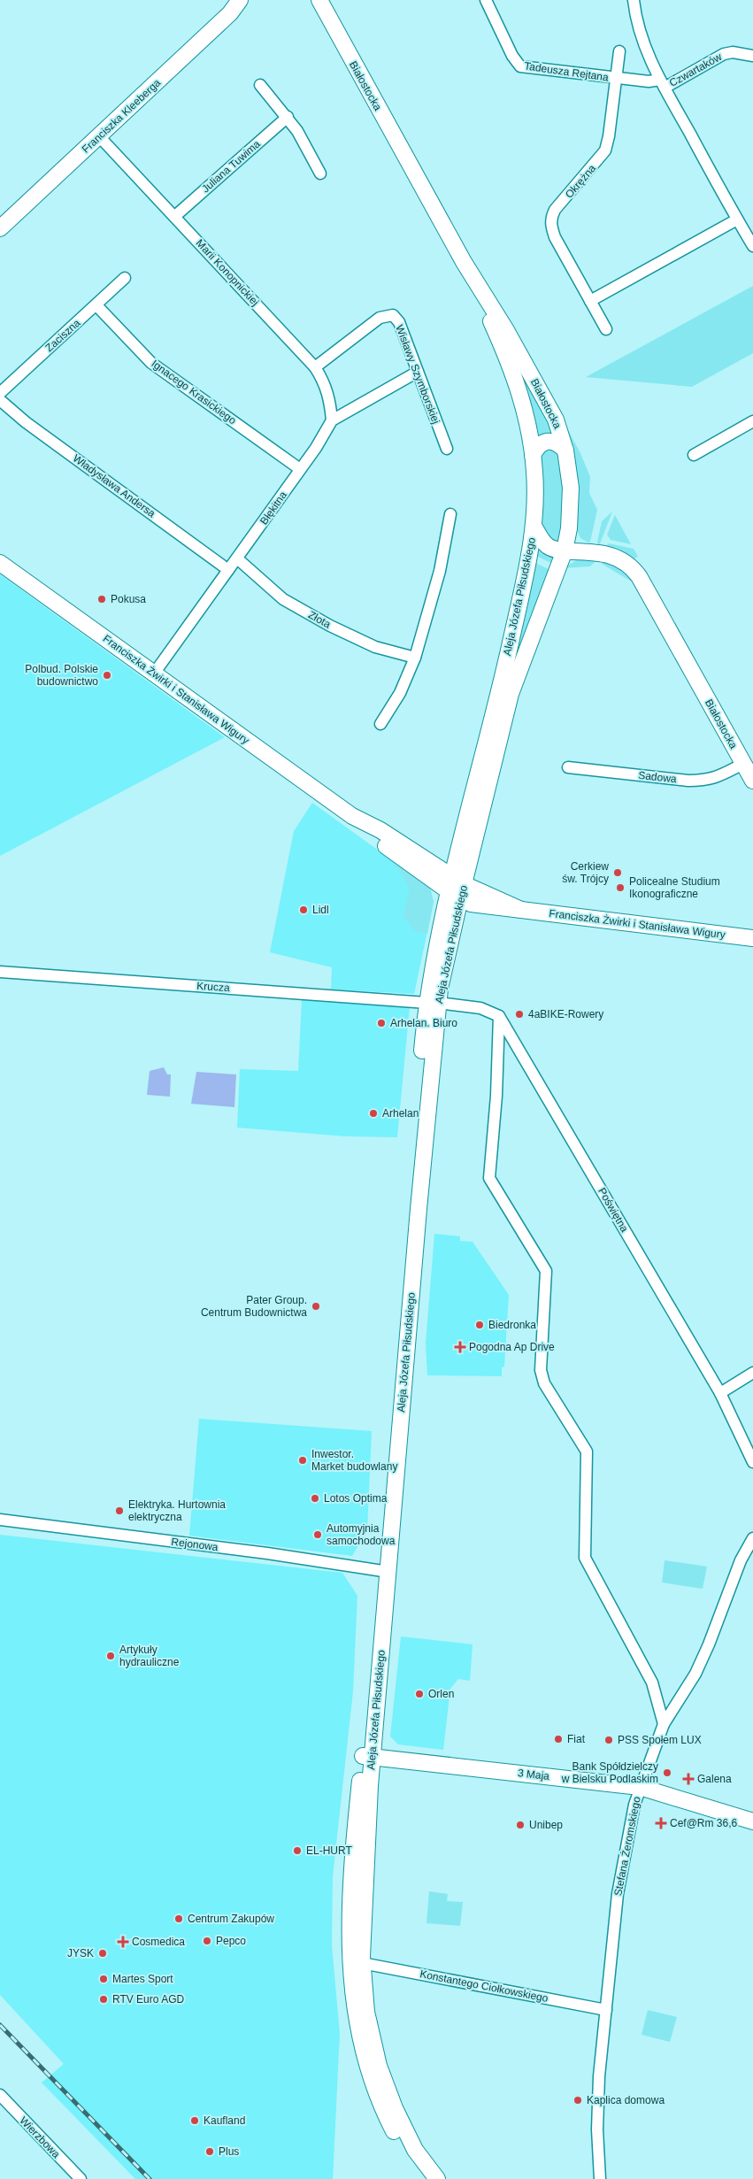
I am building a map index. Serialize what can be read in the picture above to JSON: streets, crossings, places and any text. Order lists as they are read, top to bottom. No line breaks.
{"streets":{"main road":["Białostocka","Franciszka Kleeberga","Aleja Józefa Piłsudskiego","Franciszka Żwirki i Stanisława Wigury","3 Maja"],"street":["Czwartaków","Tadeusza Rejtana","Juliana Tuwima","Okrężna","Marii Konopnickiej","Zaciszna","Wisławy Szymborskiej","Ignacego Krasickiego","Władysława Andersa","Błękitna","Złota","Sadowa","Krucza","Poświętna","Rejonowa","Stefana Żeromskiego","Konstantego Ciołkowskiego","Wierzbowa"]},"crossings":[["Czwartaków","Tadeusza Rejtana"],["Tadeusza Rejtana","Okrężna"],["Białostocka","Aleja Józefa Piłsudskiego"],["Białostocka","Sadowa"],["Franciszka Kleeberga","Marii Konopnickiej"],["Juliana Tuwima","Marii Konopnickiej"],["Marii Konopnickiej","Wisławy Szymborskiej"],["Marii Konopnickiej","Błękitna"],["Zaciszna","Ignacego Krasickiego"],["Wisławy Szymborskiej","Błękitna"],["Ignacego Krasickiego","Błękitna"],["Władysława Andersa","Błękitna"],["Błękitna","Złota"],["Błękitna","Franciszka Żwirki i Stanisława Wigury"],["Aleja Józefa Piłsudskiego","Franciszka Żwirki i Stanisława Wigury"],["Aleja Józefa Piłsudskiego","Krucza"],["Aleja Józefa Piłsudskiego","Rejonowa"],["Aleja Józefa Piłsudskiego","3 Maja"],["Aleja Józefa Piłsudskiego","Konstantego Ciołkowskiego"],["3 Maja","Stefana Żeromskiego"],["Stefana Żeromskiego","Konstantego Ciołkowskiego"]],"places":{"other":["Pokusa","Polbud. Polskie budownictwo","Cerkiew św. Trójcy","Policealne Studium Ikonograficzne","Lidl","4aBIKE-Rowery","Arhelan. Biuro","Arhelan","Pater Group. Centrum Budownictwa","Biedronka","Inwestor. Market budowlany","Lotos Optima","Elektryka. Hurtownia elektryczna","Automyjnia samochodowa","Artykuły hydrauliczne","Orlen","Fiat","PSS Społem LUX","Bank Spółdzielczy w Bielsku Podlaskim","Unibep","EL-HURT","Centrum Zakupów","Pepco","JYSK","Martes Sport","RTV Euro AGD","Kaplica domowa","Kaufland","Plus"],"health":["Pogodna Ap Drive","Galena","Cef@Rm 36,6","Cosmedica"]}}
